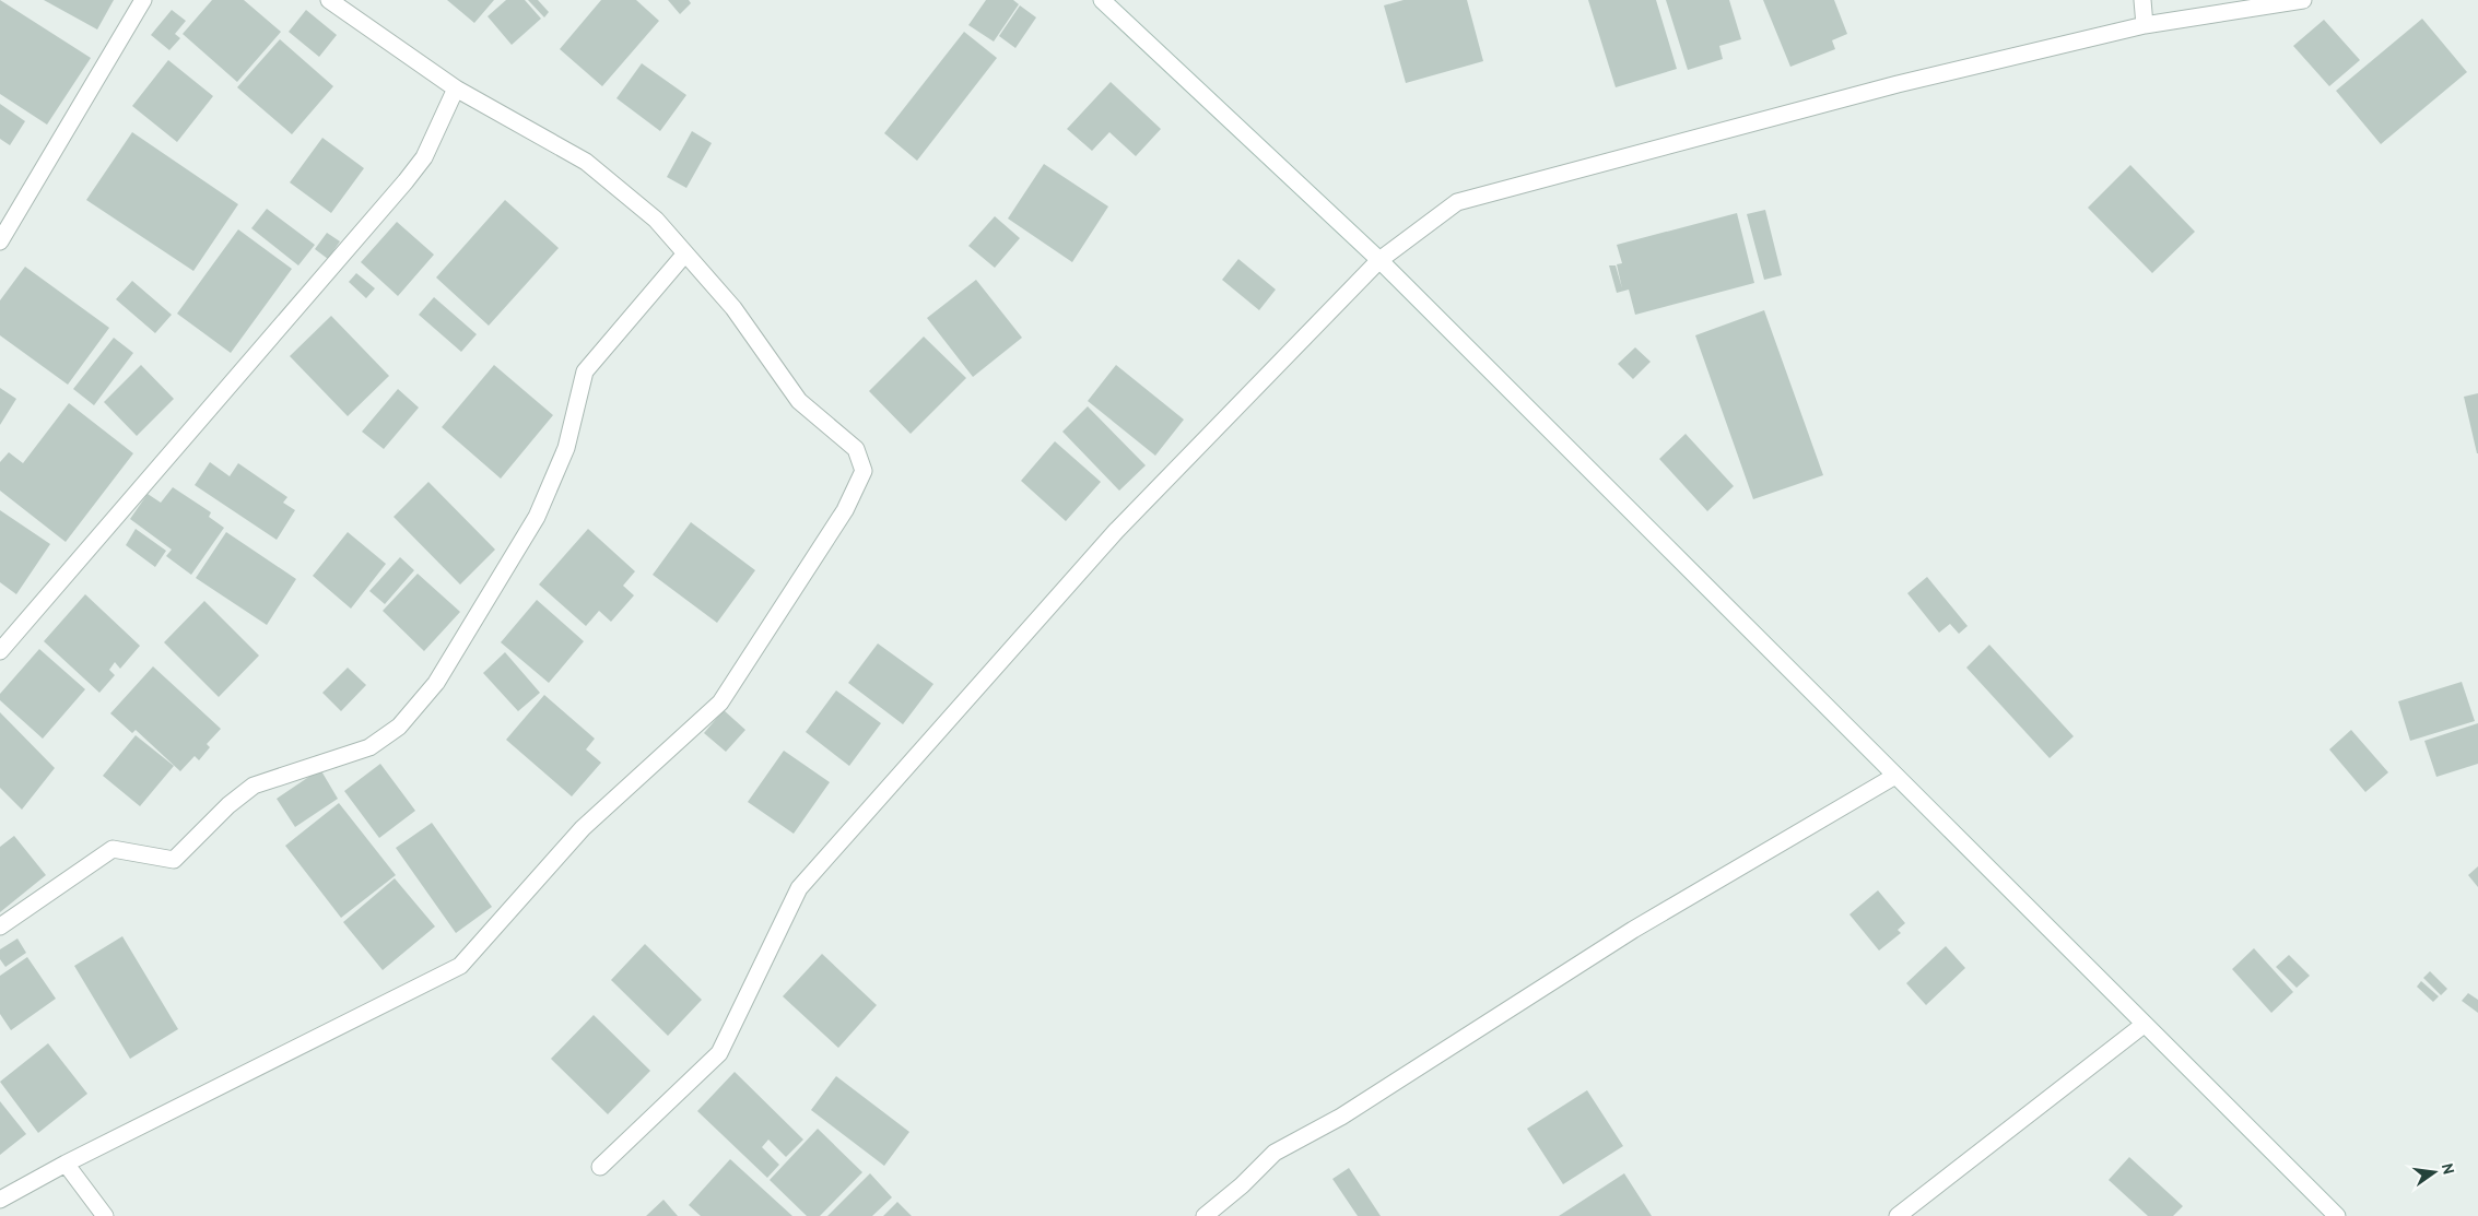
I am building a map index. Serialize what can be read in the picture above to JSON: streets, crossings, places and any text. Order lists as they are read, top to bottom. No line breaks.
{"north":"right"}
